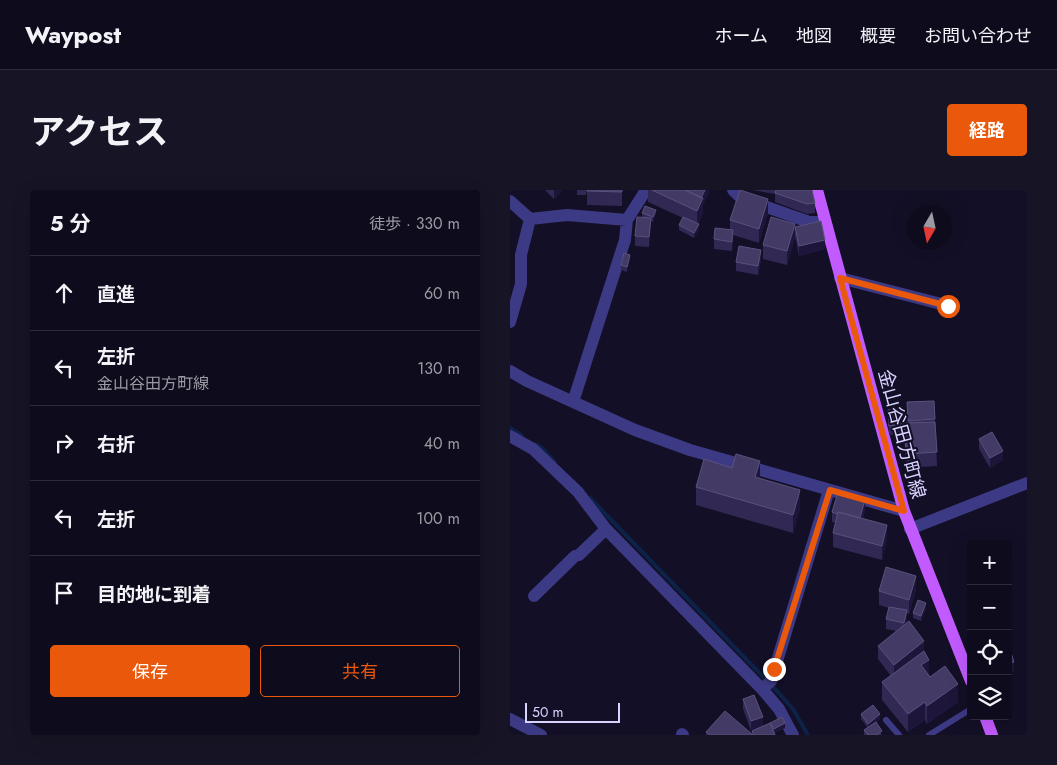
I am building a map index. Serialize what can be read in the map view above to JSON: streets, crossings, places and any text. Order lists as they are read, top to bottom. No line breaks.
{"streets":{"main road":["金山谷田方町線"]},"scale_bar":"50 m","north":"bottom","page":{"header":"Waypost","nav":["ホーム","地図","概要","お問い合わせ"],"title":"アクセス","buttons":["経路",["保存","共有"]],"heading":["5 分","徒歩 · 330 m"],"list":[["直進","60 m"],["左折","金山谷田方町線","130 m"],["右折","40 m"],["左折","100 m"],"目的地に到着"],"map_buttons":["+","−"],"scale":"50 m"}}
